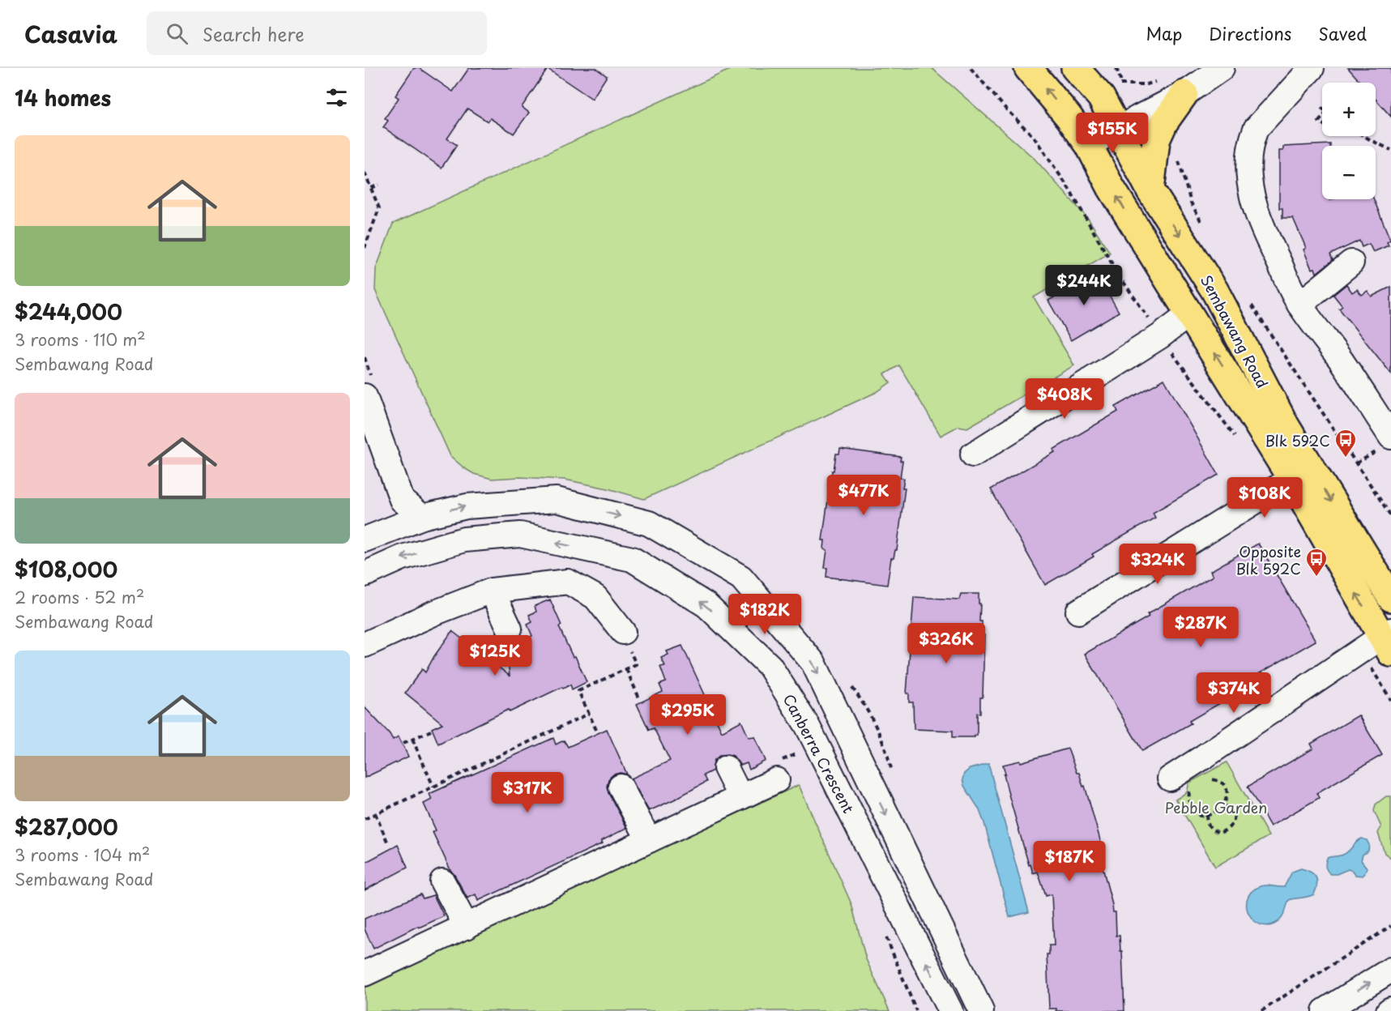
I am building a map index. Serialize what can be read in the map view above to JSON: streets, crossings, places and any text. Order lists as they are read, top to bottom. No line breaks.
{"streets":{"main road":["Sembawang Road"],"street":["Canberra Crescent"]},"one_way":["Canberra Crescent"],"parks":["Pebble Garden"],"places":{"bus stop":["Blk 592C","Opposite Blk 592C"]},"page":{"header":"Casavia","search":"Search here","nav":["Map","Directions","Saved"],"heading":"14 homes","map_buttons":["+","−"],"price":["$155K","$244K","$408K","$477K","$108K","$324K","$182K","$287K","$326K","$125K","$374K","$295K","$317K","$187K"],"list":[{"name":"$244,000","note":"3 rooms · 110 m² · Sembawang Road"},{"name":"$108,000","note":"2 rooms · 52 m² · Sembawang Road"},{"name":"$287,000","note":"3 rooms · 104 m² · Sembawang Road"}]}}
